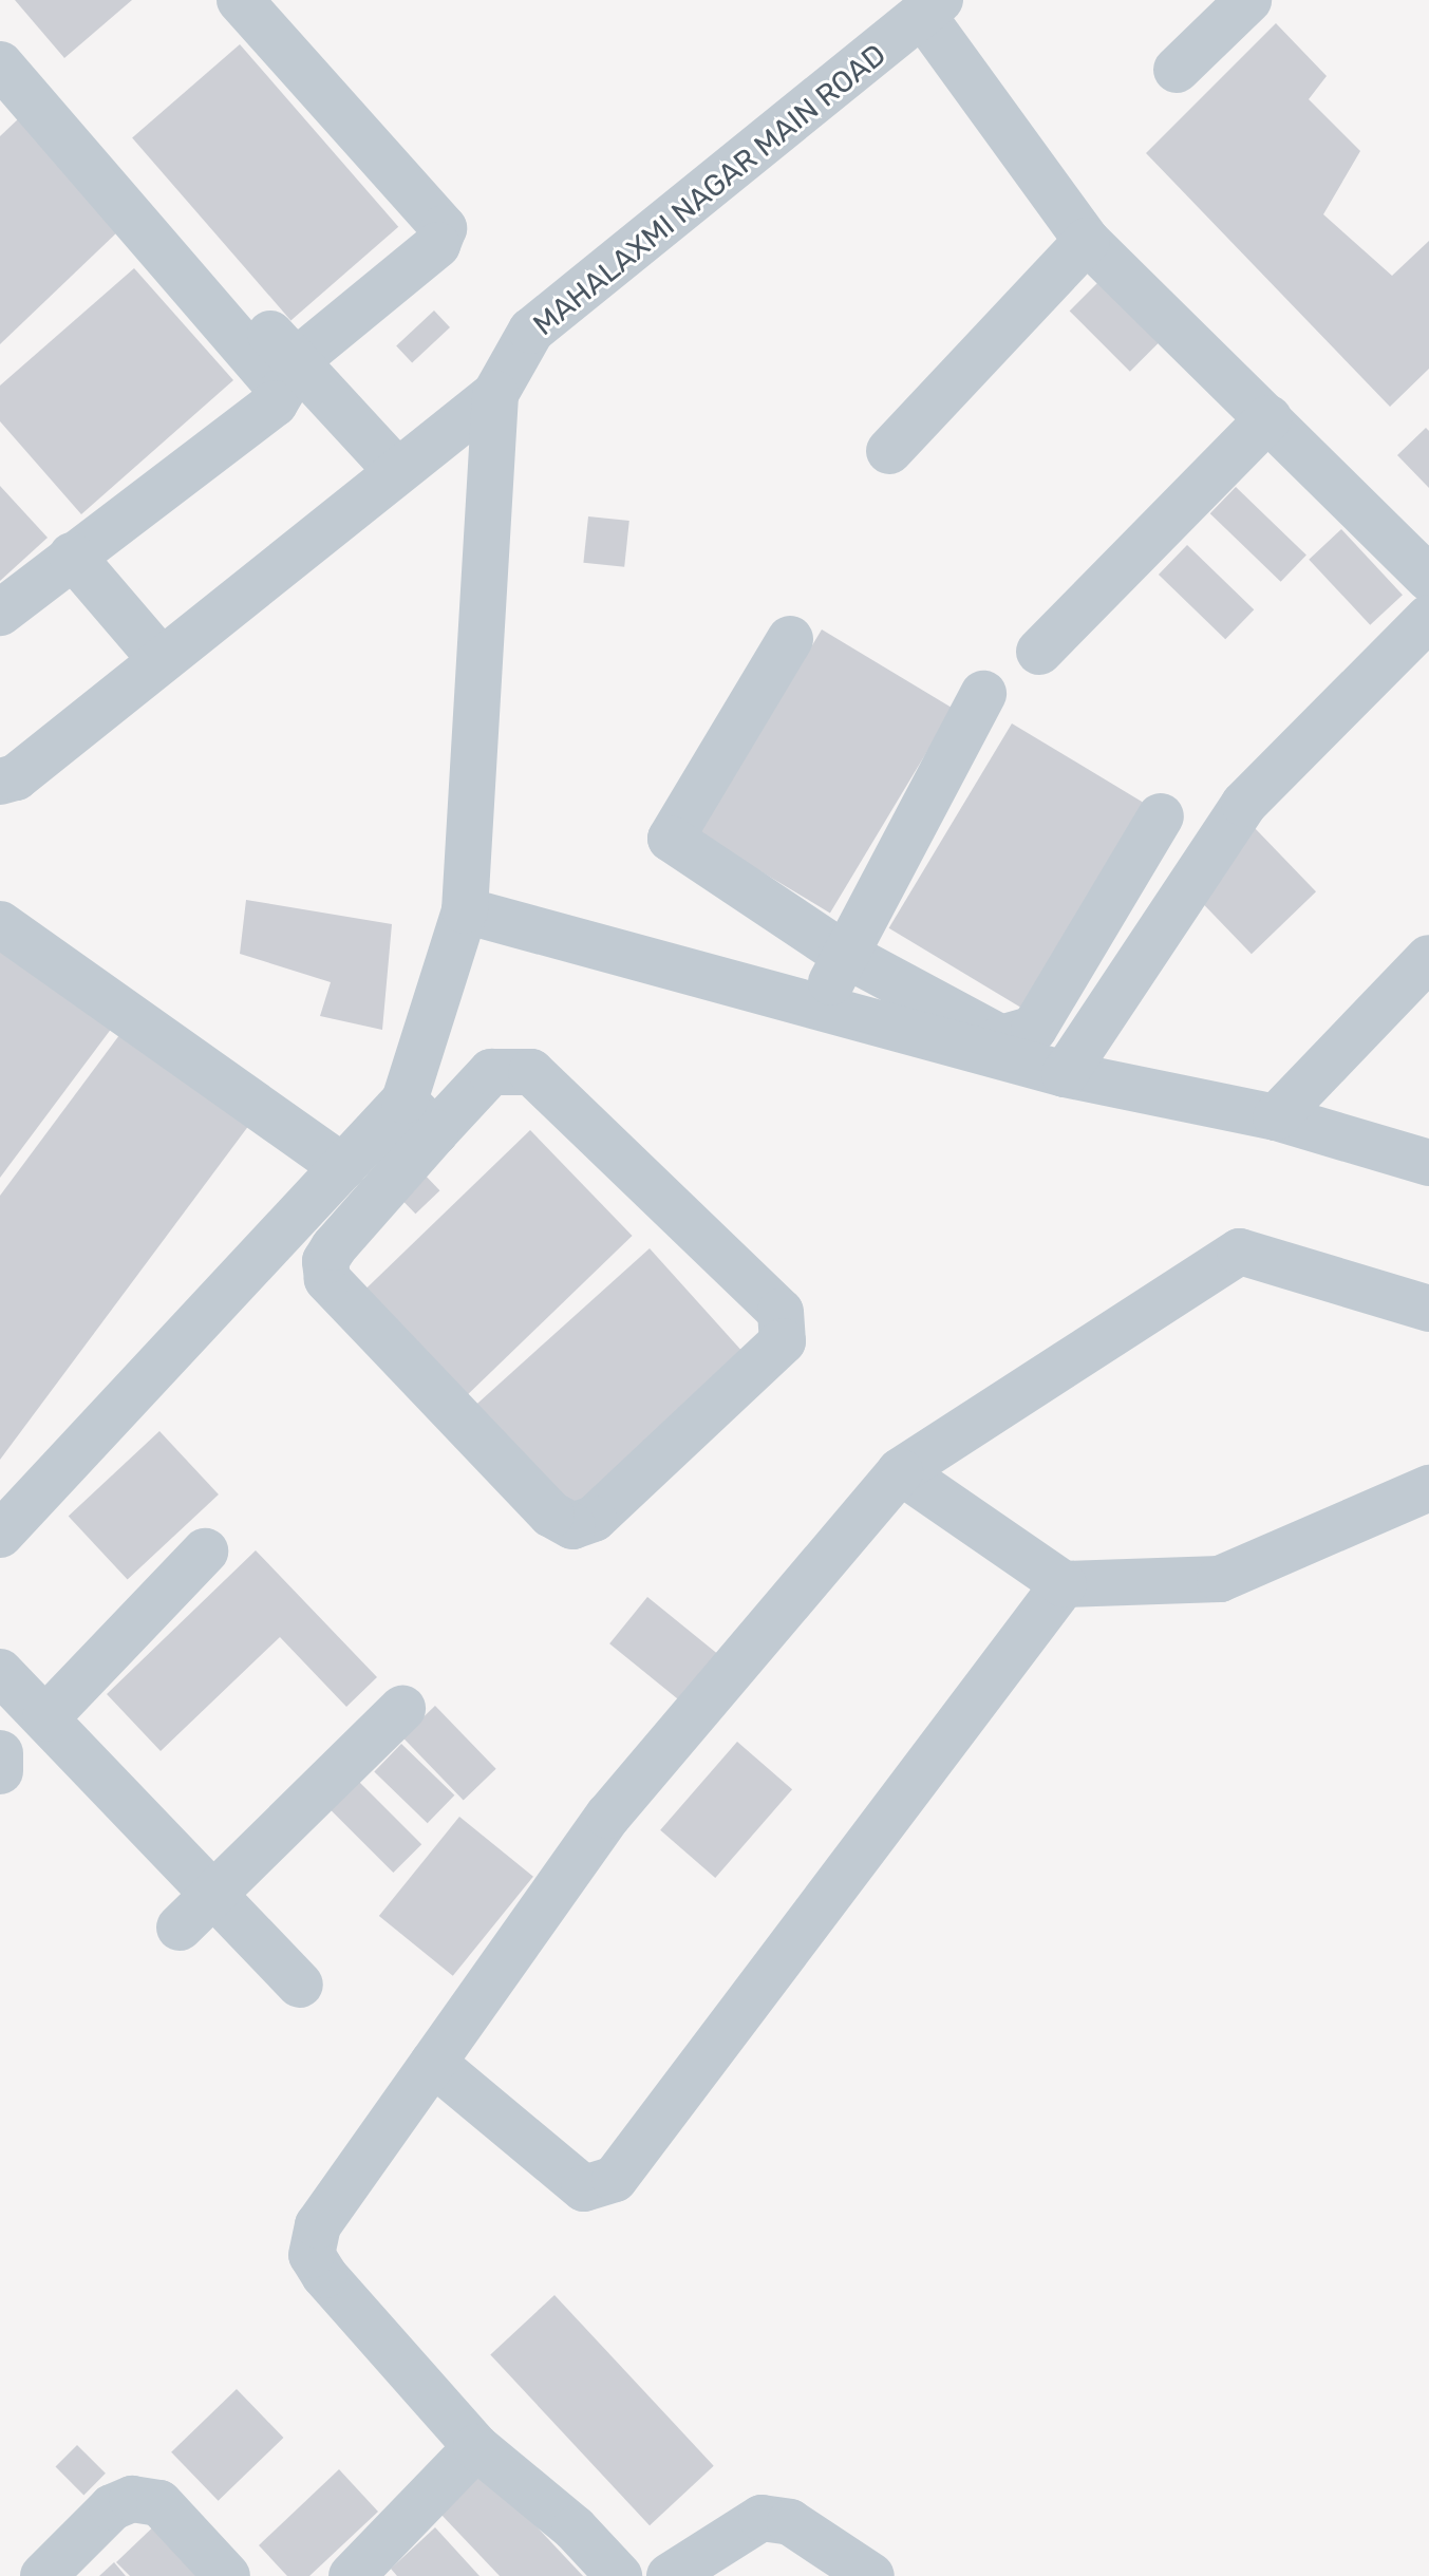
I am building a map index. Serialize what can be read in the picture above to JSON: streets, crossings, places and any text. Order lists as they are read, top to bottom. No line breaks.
{"streets":{"street":["MAHALAXMI NAGAR MAIN ROAD"]}}
